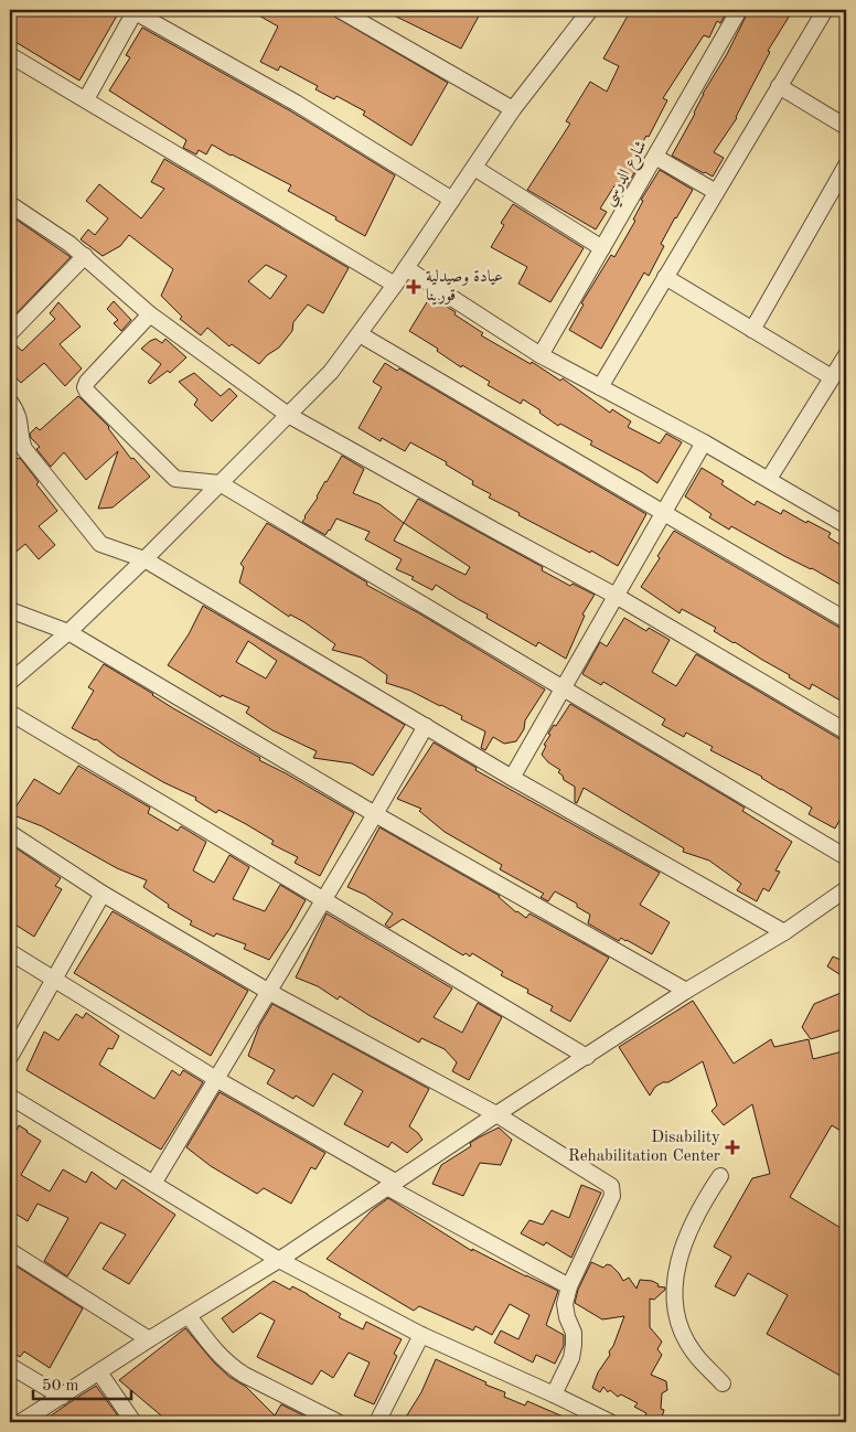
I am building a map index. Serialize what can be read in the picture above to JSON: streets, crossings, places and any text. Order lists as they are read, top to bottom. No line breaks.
{"streets":{"street":["شارع الدرسي"]},"places":{"health":["عيادة وصيدلية قورينا","Disability Rehabilitation Center"]},"scale_bar":"50 m"}
